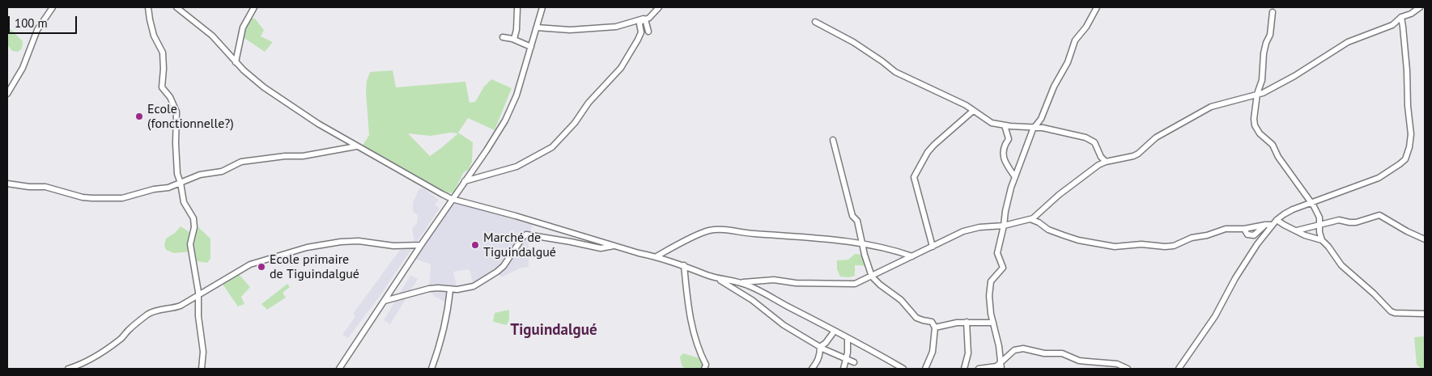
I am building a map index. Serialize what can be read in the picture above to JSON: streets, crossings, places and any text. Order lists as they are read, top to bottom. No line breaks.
{"districts":["Tiguindalgué"],"places":["Ecole (fonctionnelle?)","Marché de Tiguindalgué","Ecole primaire de Tiguindalgué"],"scale_bar":"100 m"}
